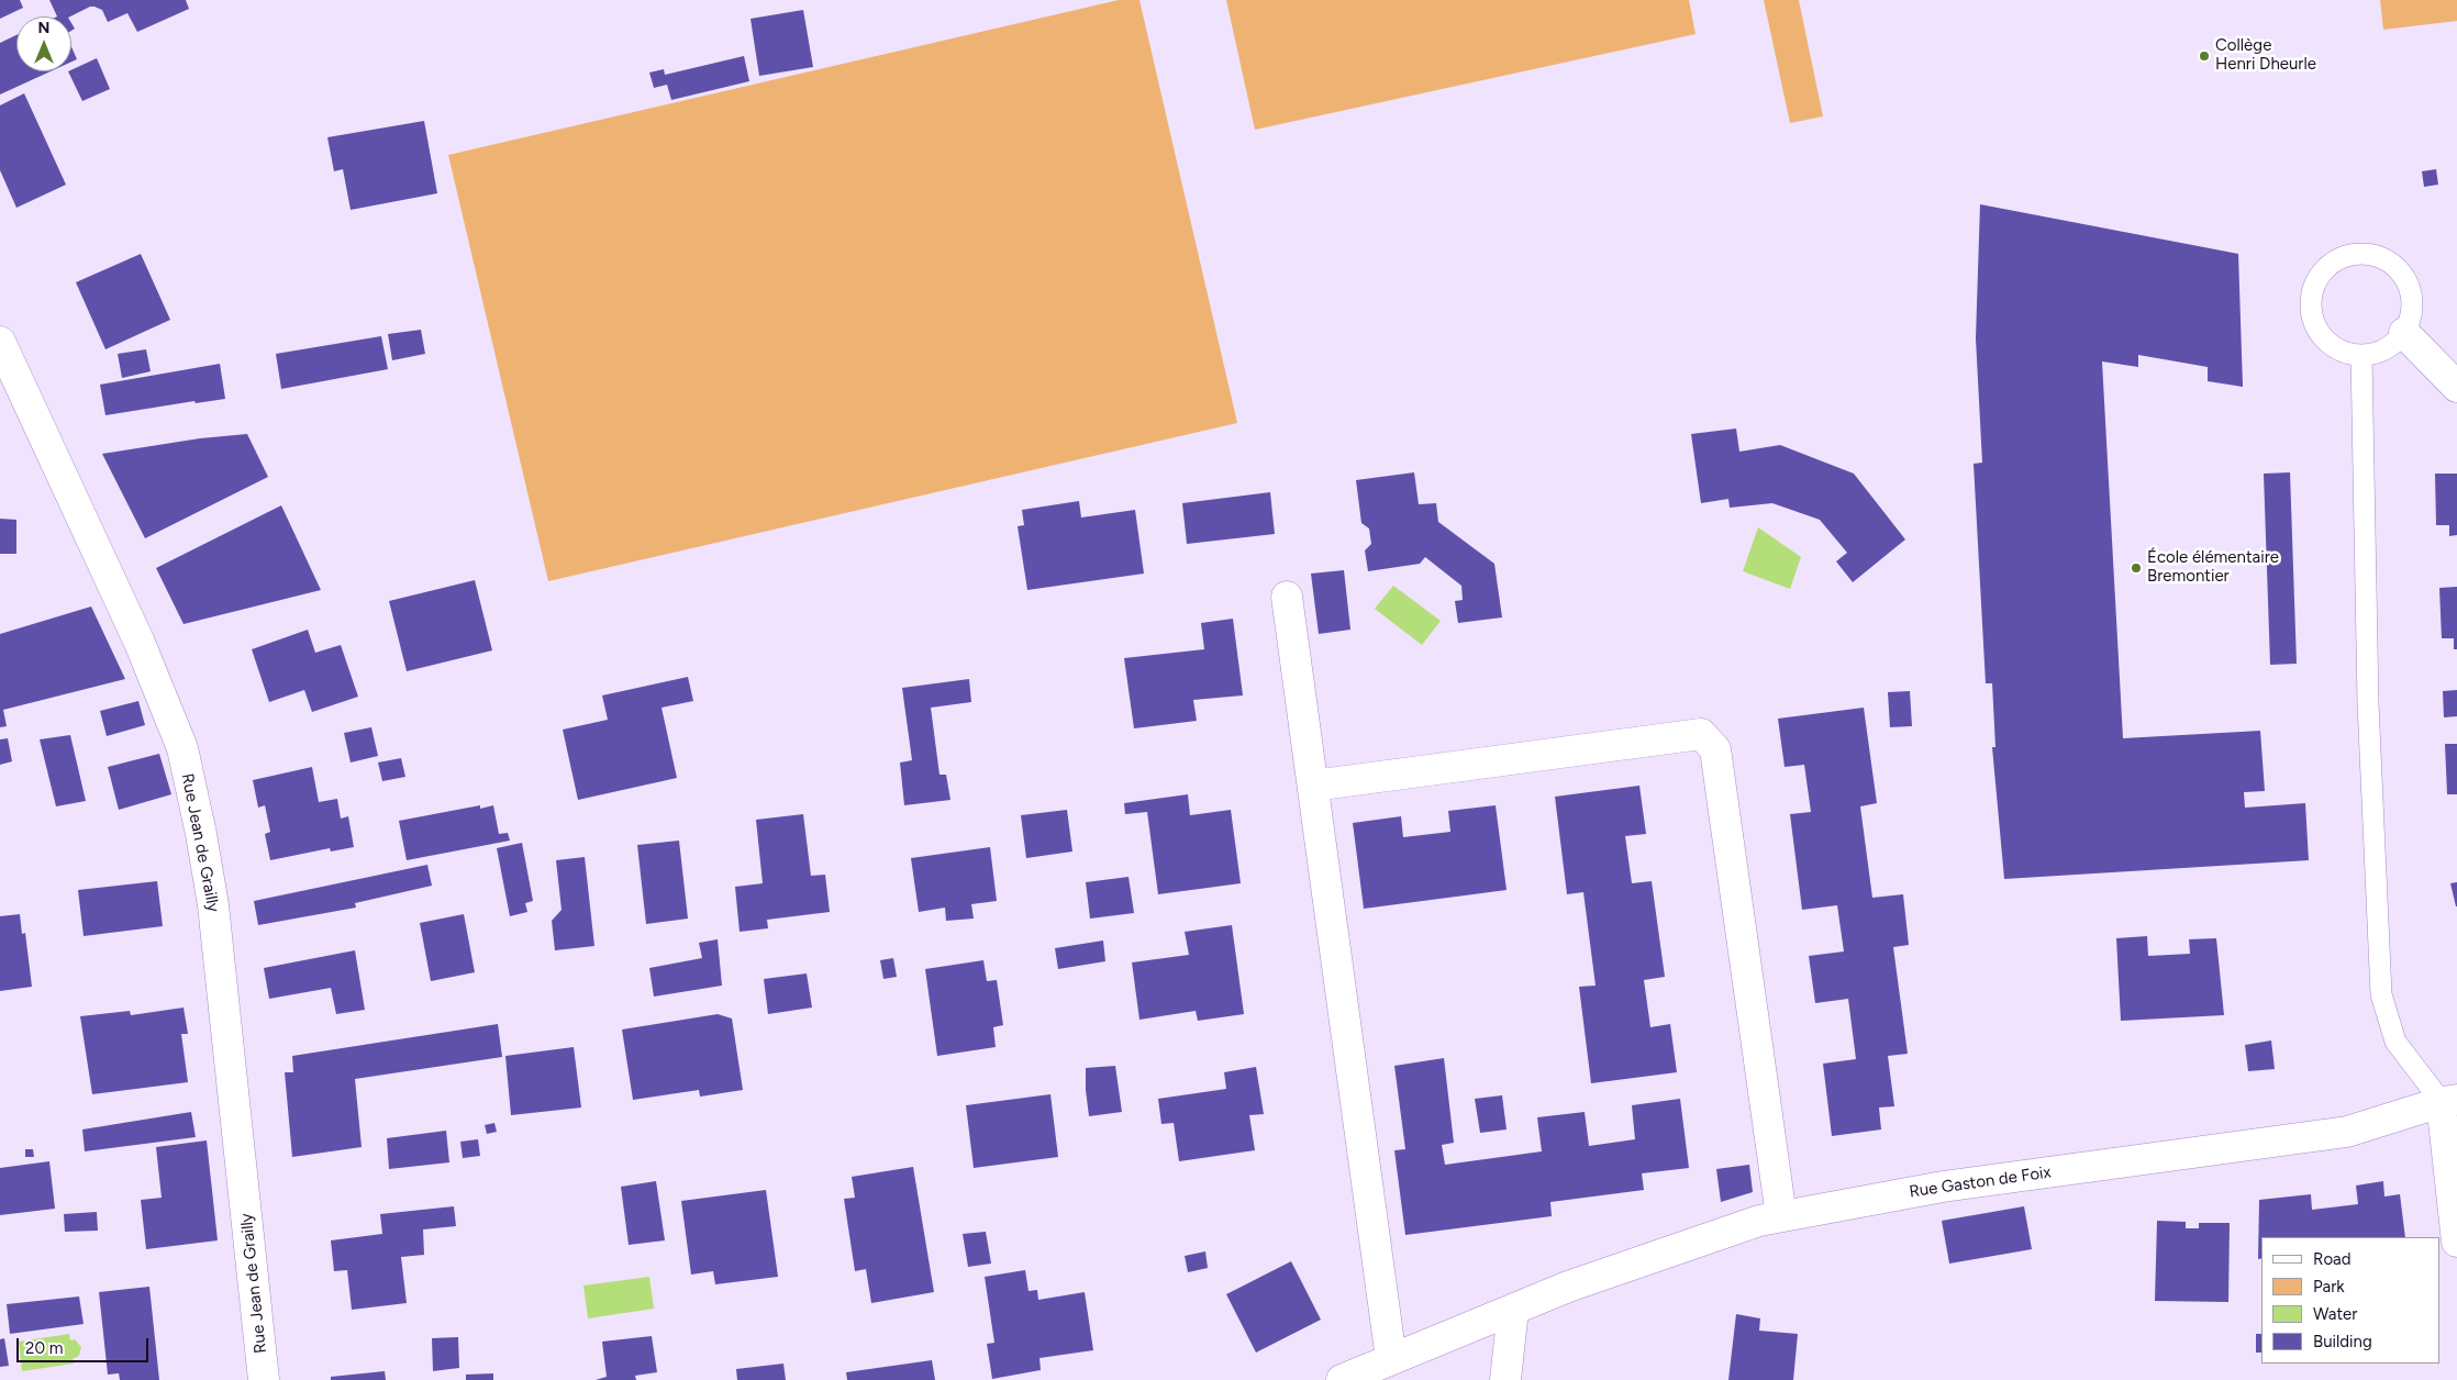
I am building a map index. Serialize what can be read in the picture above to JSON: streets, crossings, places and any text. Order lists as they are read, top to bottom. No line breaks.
{"streets":{"street":["Rue Jean de Grailly","Rue Gaston de Foix"]},"places":["Collège Henri Dheurle","École élémentaire Bremontier"],"legend":["Road","Park","Water","Building"],"scale_bar":"20 m","north":"top"}
